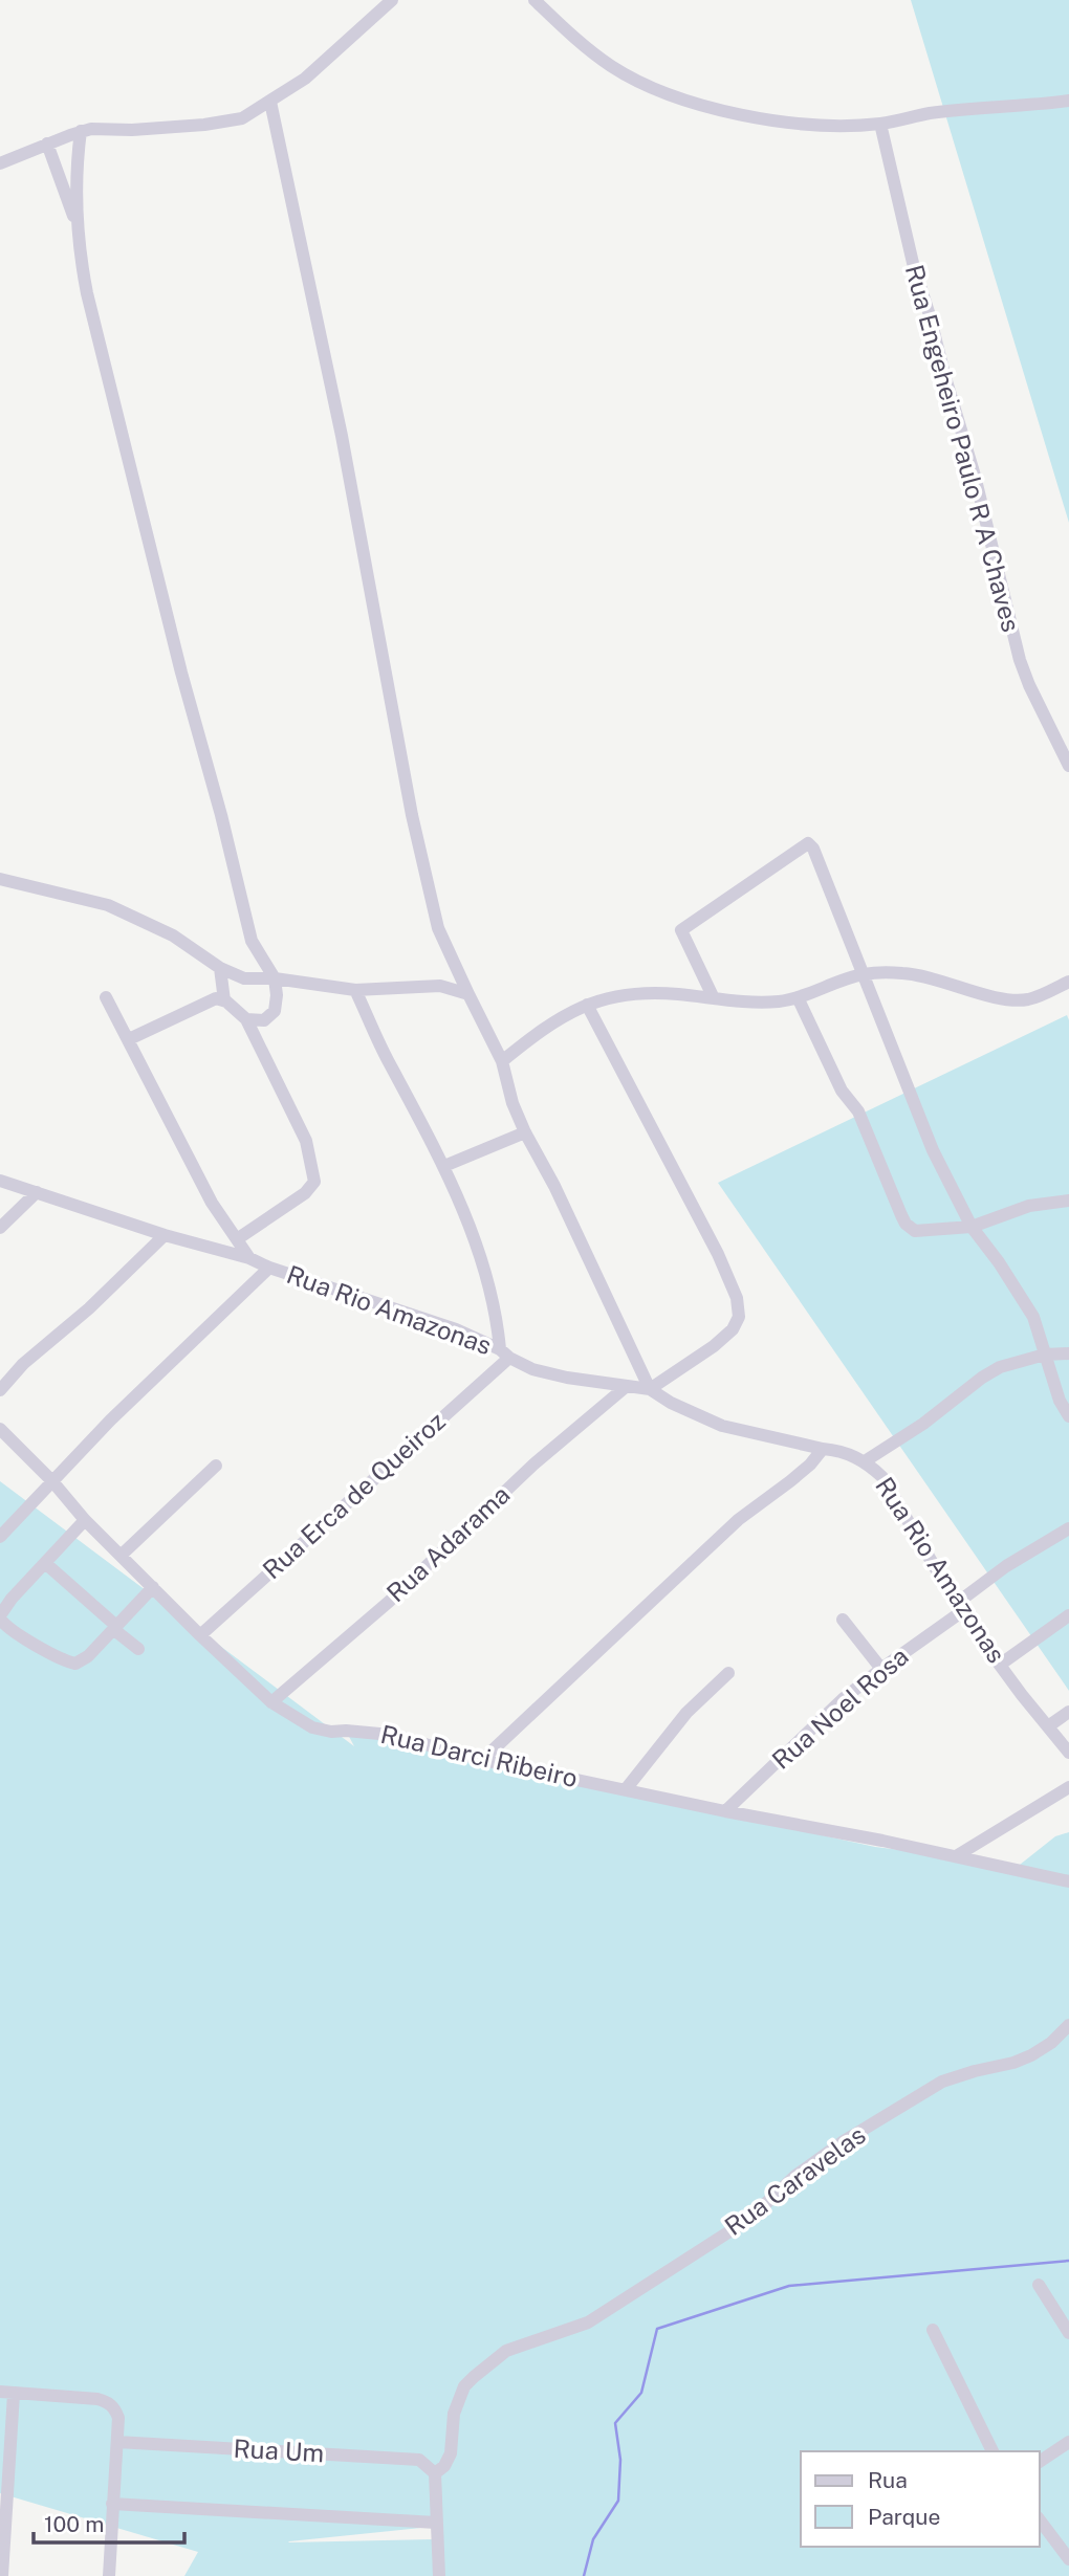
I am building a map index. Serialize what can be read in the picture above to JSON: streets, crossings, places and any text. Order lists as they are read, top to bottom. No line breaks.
{"streets":{"street":["Rua Engeheiro Paulo R A Chaves","Rua Rio Amazonas","Rua Erca de Queiroz","Rua Adarama","Rua Noel Rosa","Rua Darci Ribeiro","Rua Caravelas","Rua Um"]},"crossings":[["Rua Rio Amazonas","Rua Erca de Queiroz"],["Rua Rio Amazonas","Rua Adarama"],["Rua Rio Amazonas","Rua Noel Rosa"],["Rua Erca de Queiroz","Rua Darci Ribeiro"],["Rua Adarama","Rua Darci Ribeiro"],["Rua Noel Rosa","Rua Darci Ribeiro"],["Rua Caravelas","Rua Um"]],"legend":["Rua","Parque"],"scale_bar":"100 m"}
